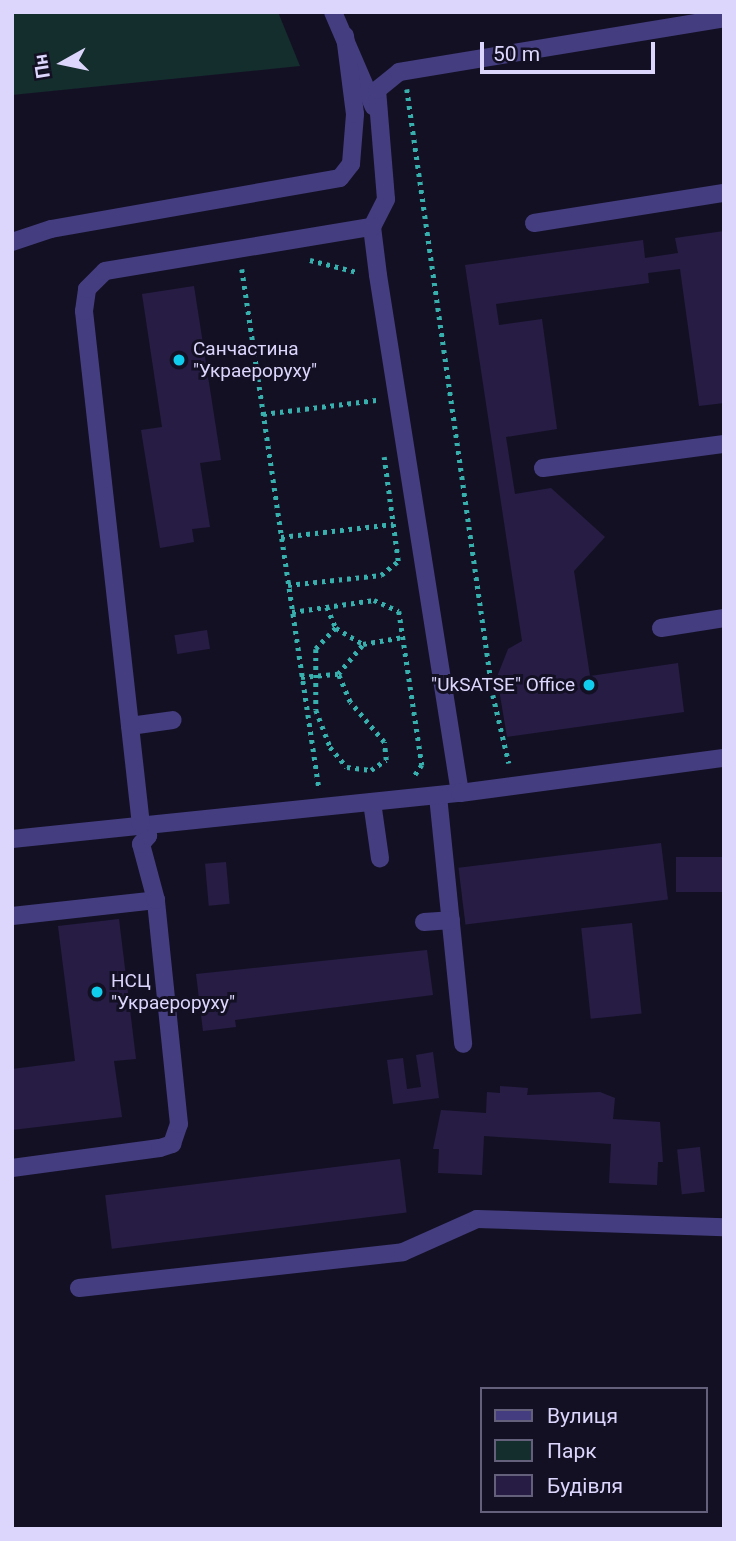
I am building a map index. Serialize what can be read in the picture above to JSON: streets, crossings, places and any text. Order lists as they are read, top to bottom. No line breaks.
{"places":["Санчастина \"Украероруху\"","\"UkSATSE\" Office","НСЦ \"Украероруху\""],"legend":["Вулиця","Парк","Будівля"],"scale_bar":"50 m","north":"left"}
